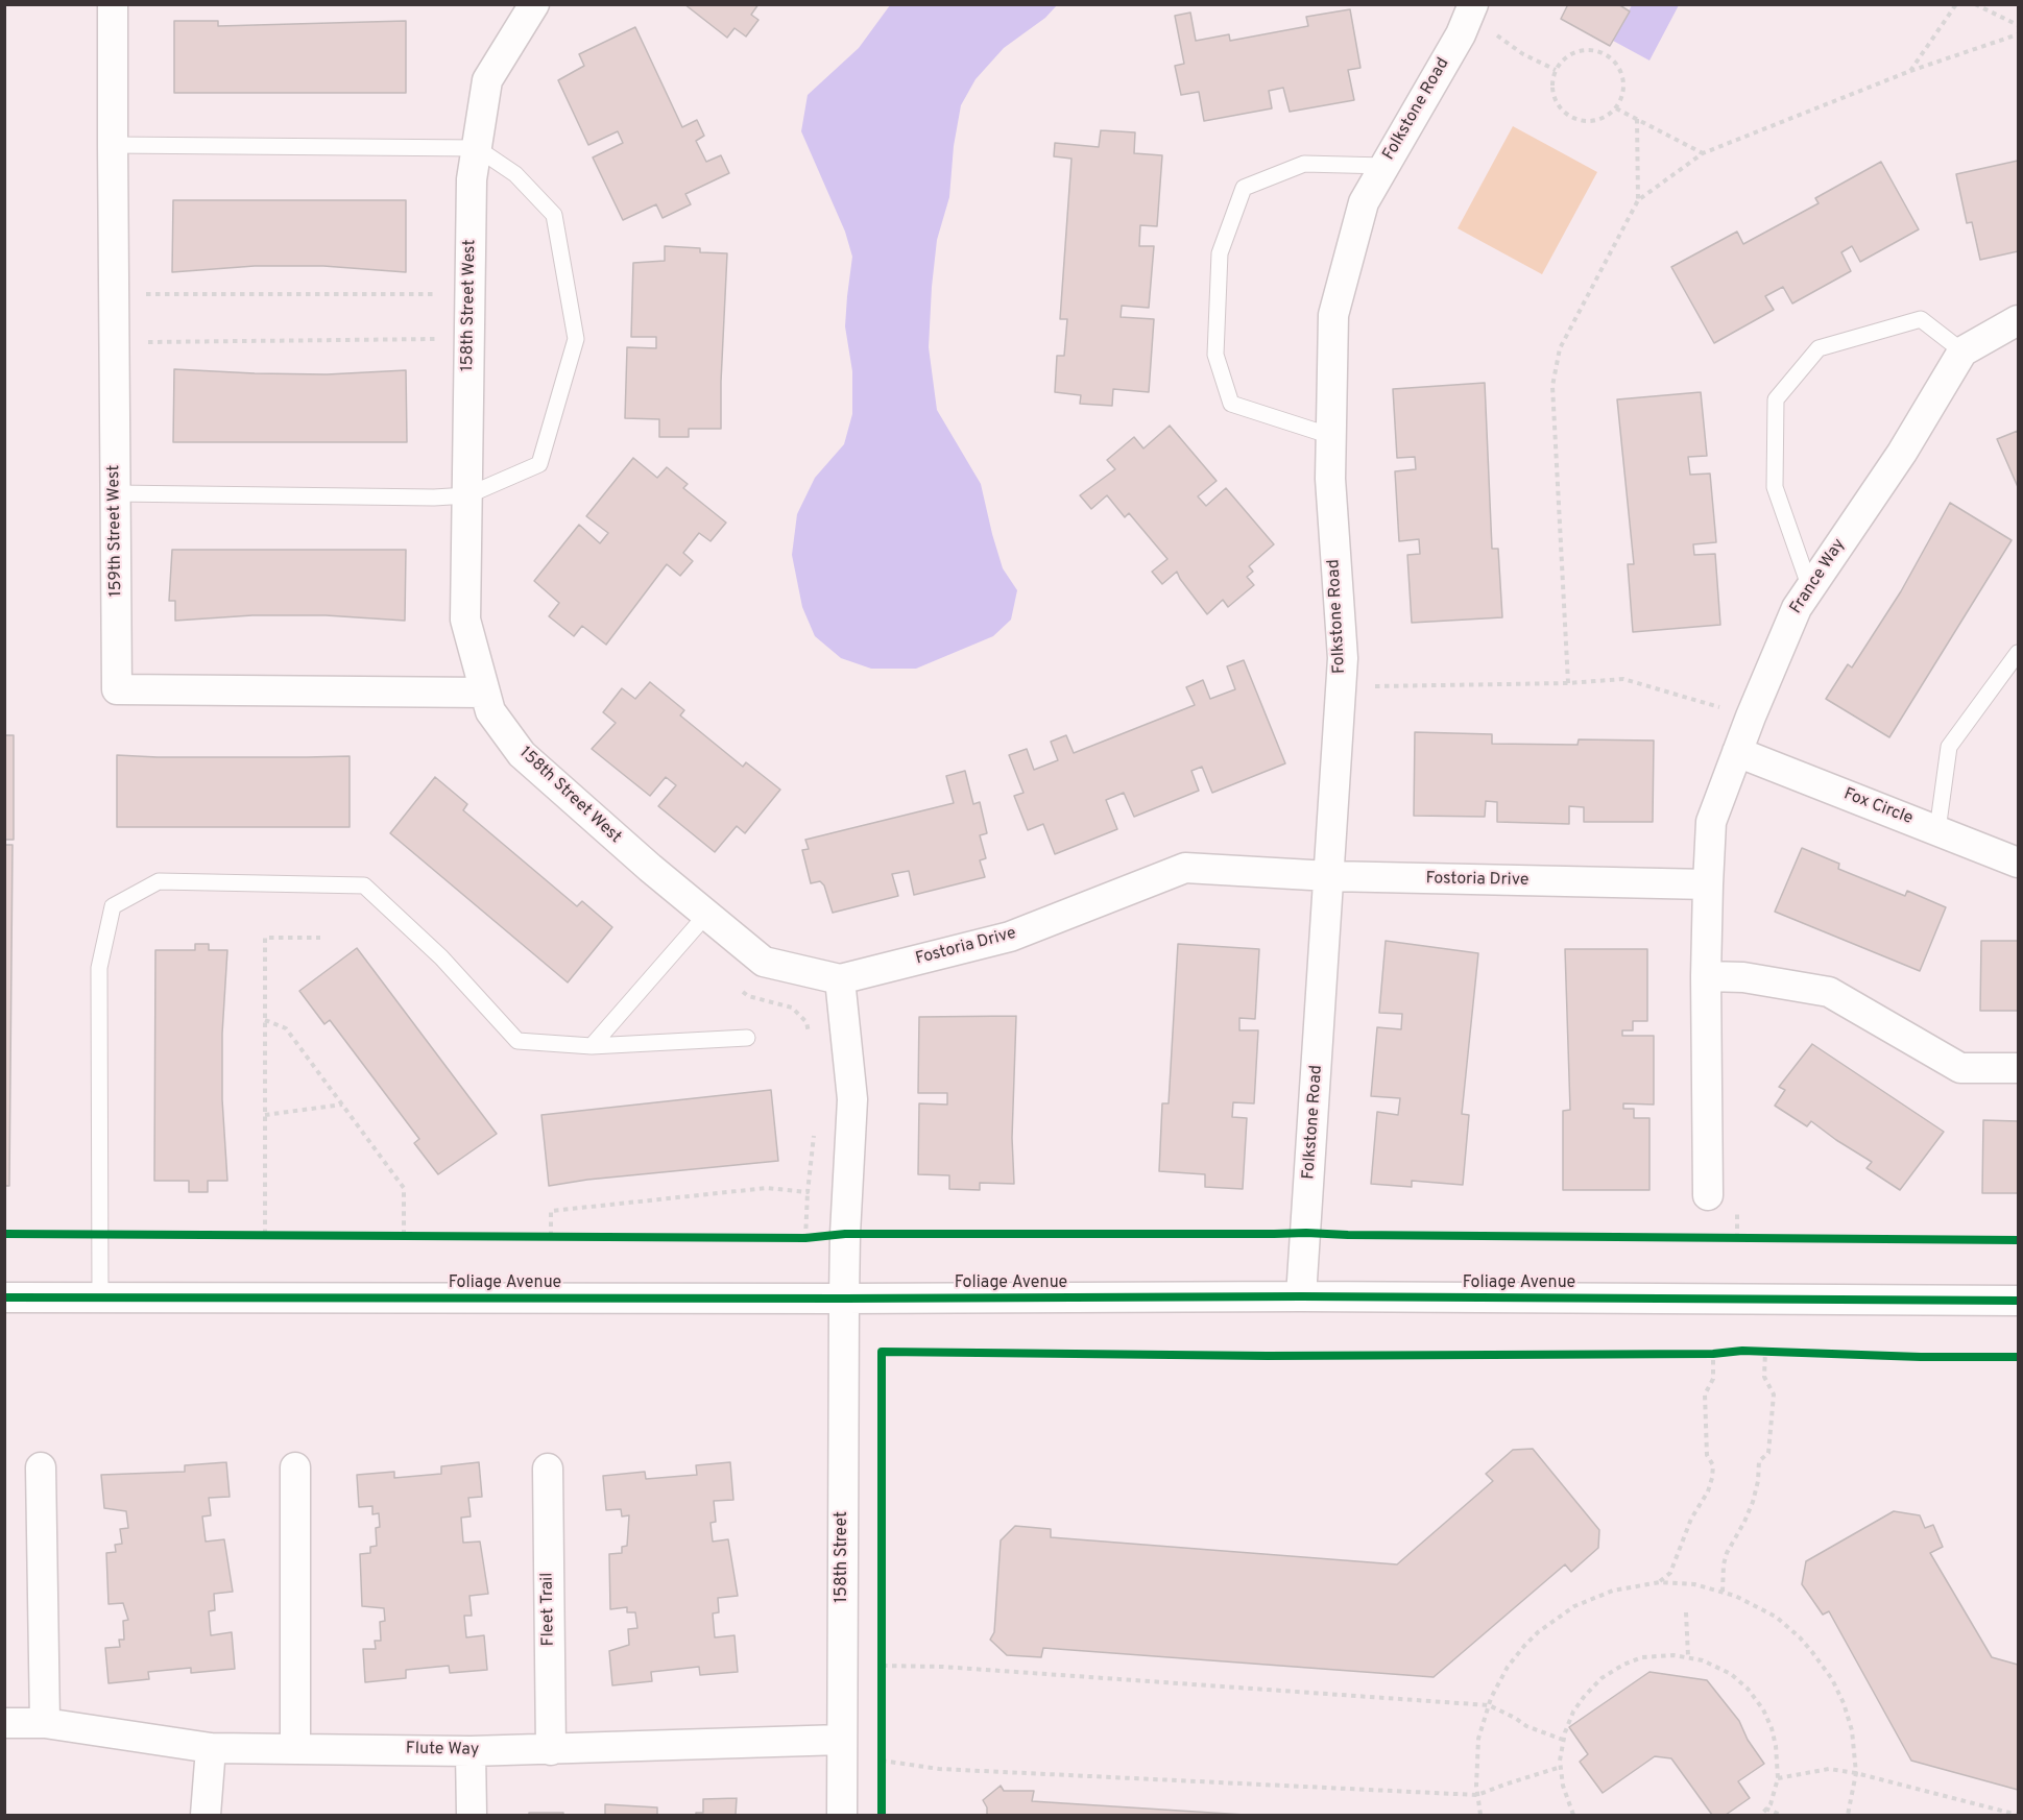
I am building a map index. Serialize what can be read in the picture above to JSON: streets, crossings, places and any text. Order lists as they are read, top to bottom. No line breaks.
{"streets":{"street":["Folkstone Road","158th Street West","159th Street West","France Way","Fox Circle","Fostoria Drive","Foliage Avenue","158th Street","Fleet Trail","Flute Way"]},"crossings":[["Folkstone Road","Fostoria Drive"],["Folkstone Road","Foliage Avenue"],["158th Street West","159th Street West"],["158th Street West","Fostoria Drive"],["France Way","Fox Circle"],["France Way","Fostoria Drive"],["Foliage Avenue","158th Street"],["158th Street","Flute Way"],["Fleet Trail","Flute Way"]]}
